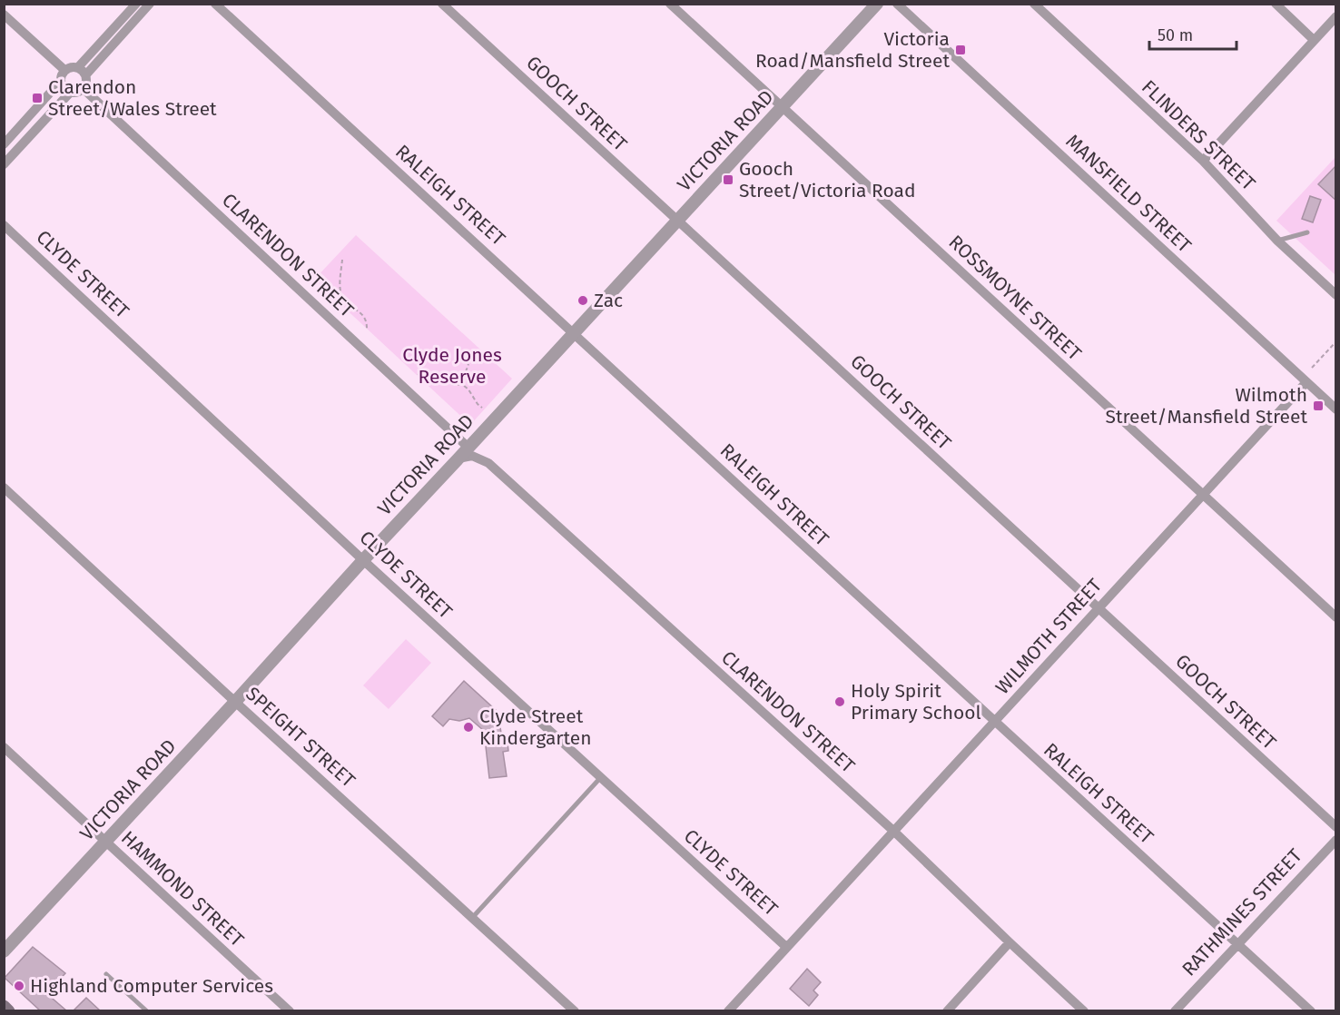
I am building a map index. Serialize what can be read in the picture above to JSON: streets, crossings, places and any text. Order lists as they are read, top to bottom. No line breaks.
{"streets":{"street":["GOOCH STREET","FLINDERS STREET","VICTORIA ROAD","MANSFIELD STREET","RALEIGH STREET","CLARENDON STREET","CLYDE STREET","ROSSMOYNE STREET","WILMOTH STREET","SPEIGHT STREET","HAMMOND STREET","RATHMINES STREET"]},"crossings":[["GOOCH STREET","VICTORIA ROAD"],["GOOCH STREET","WILMOTH STREET"],["VICTORIA ROAD","RALEIGH STREET"],["VICTORIA ROAD","CLARENDON STREET"],["VICTORIA ROAD","CLYDE STREET"],["VICTORIA ROAD","ROSSMOYNE STREET"],["VICTORIA ROAD","SPEIGHT STREET"],["VICTORIA ROAD","HAMMOND STREET"],["MANSFIELD STREET","WILMOTH STREET"],["RALEIGH STREET","WILMOTH STREET"],["RALEIGH STREET","RATHMINES STREET"],["CLARENDON STREET","WILMOTH STREET"],["CLYDE STREET","WILMOTH STREET"],["ROSSMOYNE STREET","WILMOTH STREET"]],"parks":["Clyde Jones Reserve"],"places":{"transit":["Victoria Road/Mansfield Street","Clarendon Street/Wales Street","Gooch Street/Victoria Road","Wilmoth Street/Mansfield Street"],"other":["Zac","Holy Spirit Primary School","Clyde Street Kindergarten","Highland Computer Services"]},"scale_bar":"50 m"}
